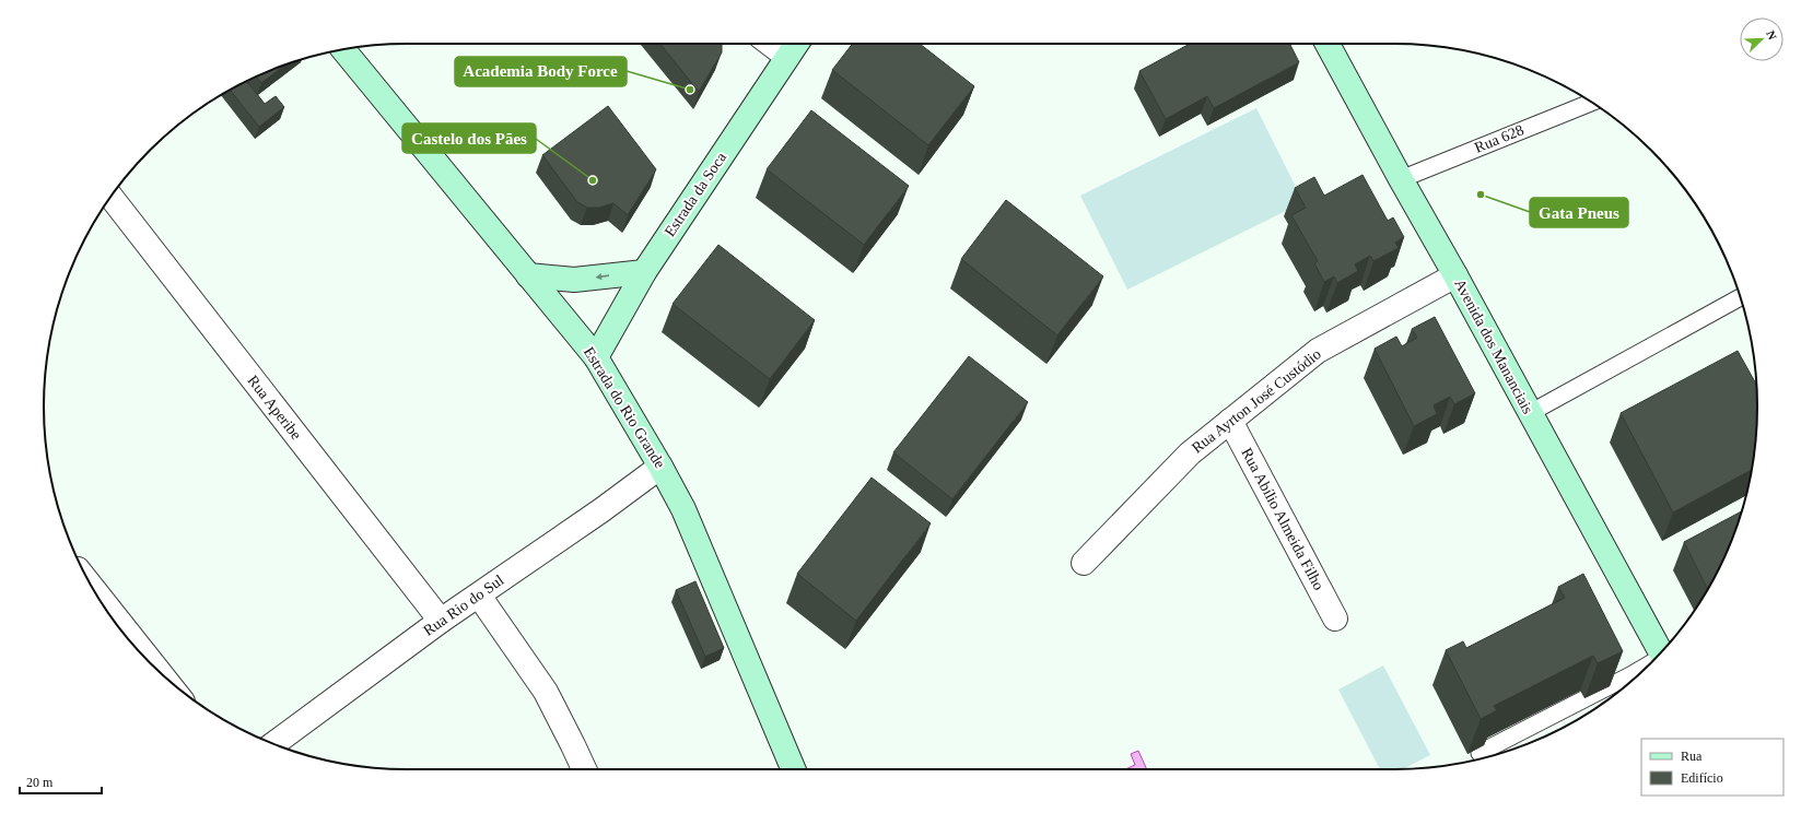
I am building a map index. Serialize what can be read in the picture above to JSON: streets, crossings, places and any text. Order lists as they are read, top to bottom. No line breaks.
{"streets":{"street":["Estrada da Soca","Avenida dos Mananciais","Rua Ayrton José Custódio","Rua Aperibe","Estrada do Rio Grande","Rua Abílio Almeida Filho","Rua Rio do Sul"],"lane":["Rua 628"]},"crossings":[["Rua 628","Avenida dos Mananciais"],["Estrada da Soca","Estrada do Rio Grande"],["Avenida dos Mananciais","Rua Ayrton José Custódio"],["Rua Ayrton José Custódio","Rua Abílio Almeida Filho"],["Rua Aperibe","Rua Rio do Sul"],["Estrada do Rio Grande","Rua Rio do Sul"]],"places":["Academia Body Force","Castelo dos Pães","Gata Pneus"],"legend":["Rua","Edifício"],"scale_bar":"20 m","north":"top right"}
